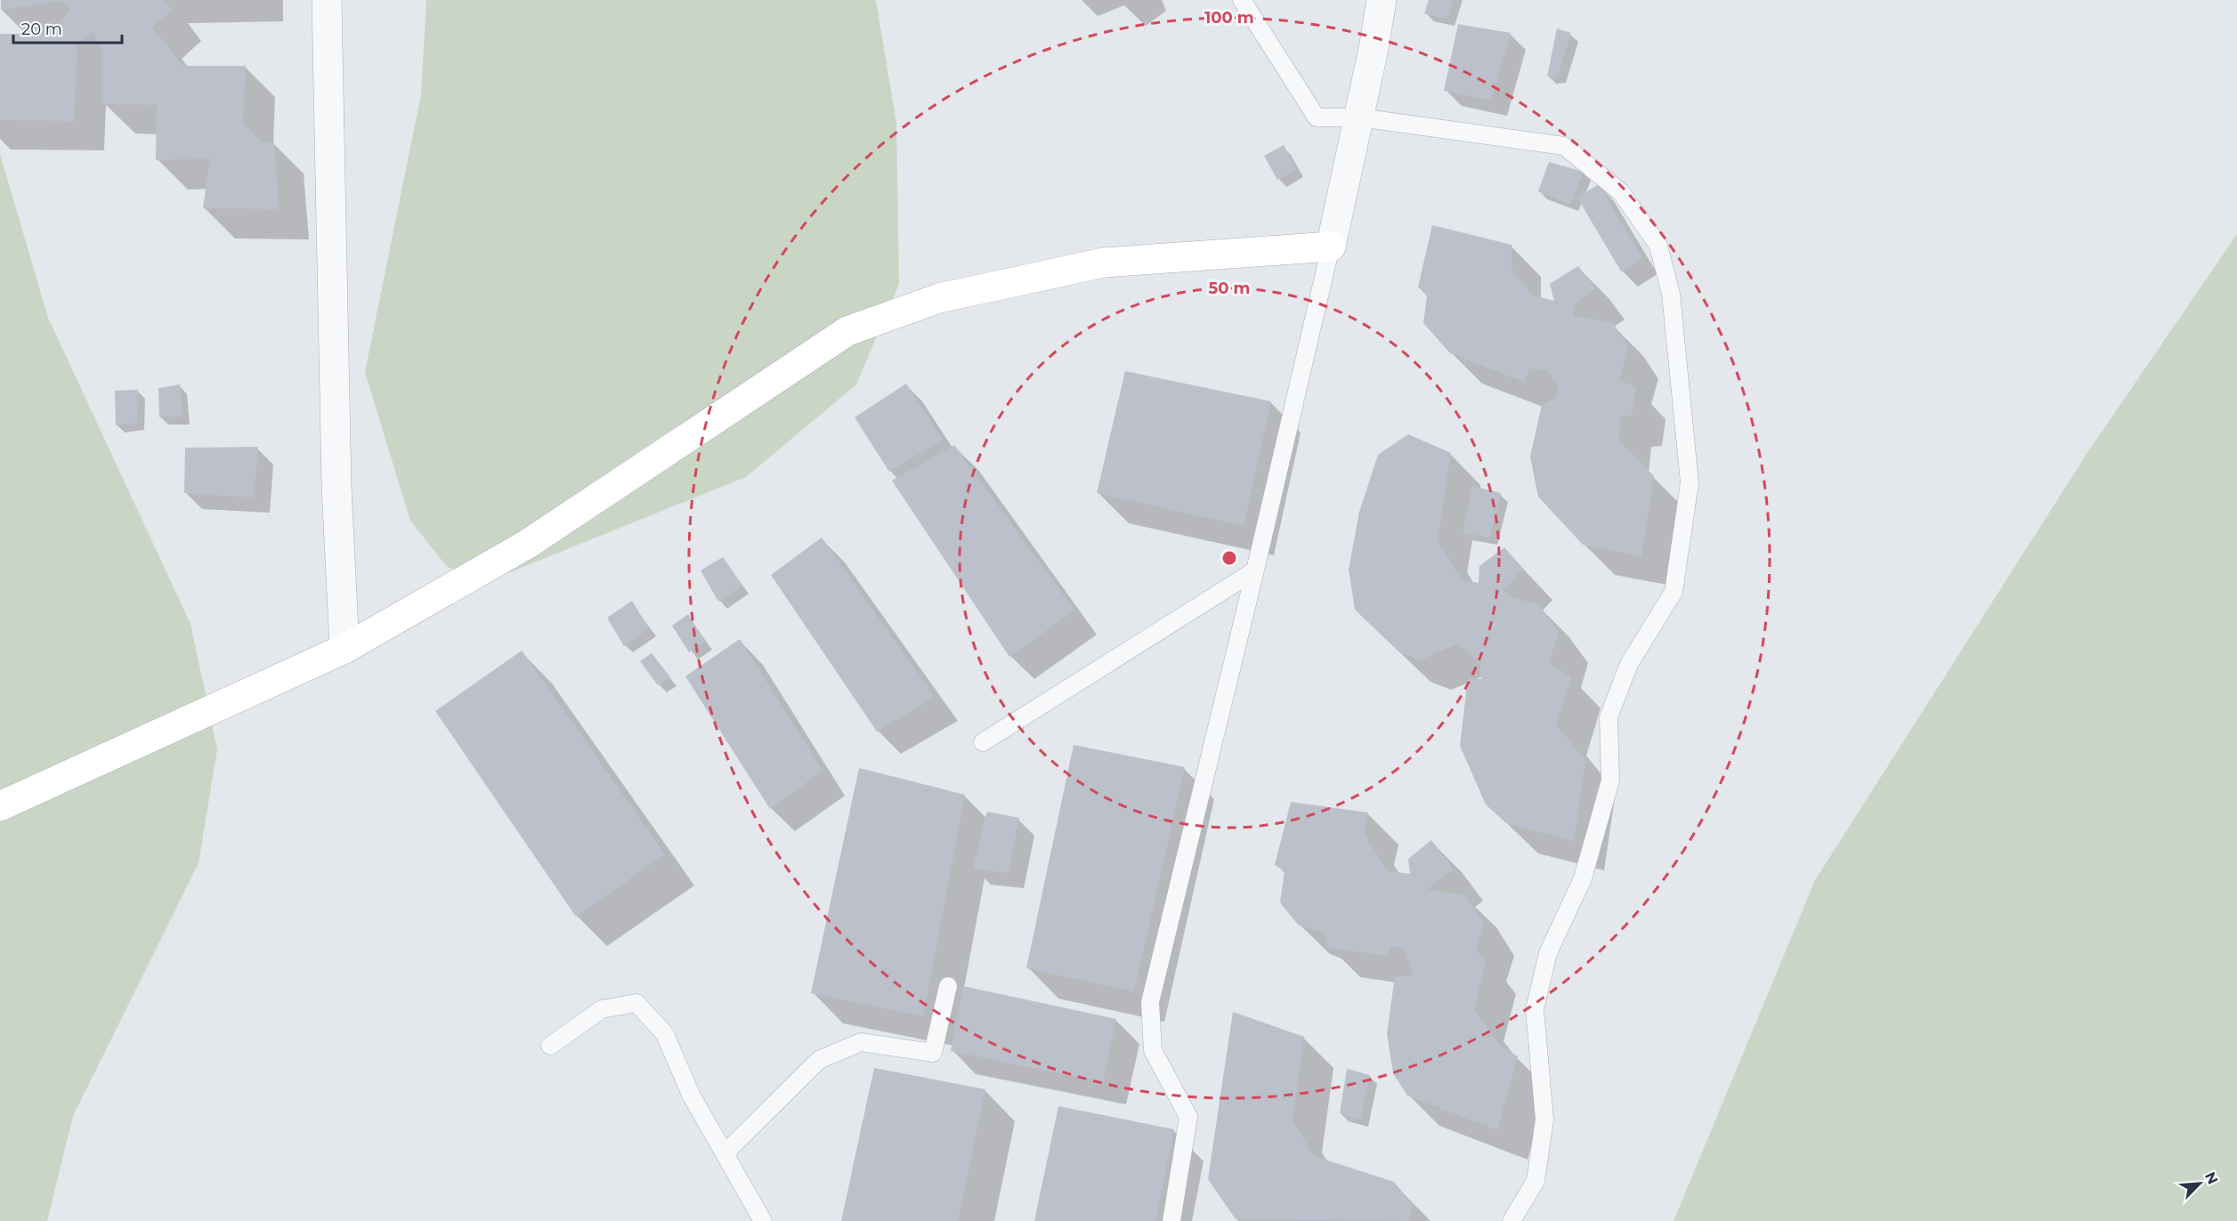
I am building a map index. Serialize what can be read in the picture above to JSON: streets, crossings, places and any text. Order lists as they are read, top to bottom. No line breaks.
{"scale_bar":"20 m","north":"top right","rings":["100 m","50 m"]}
